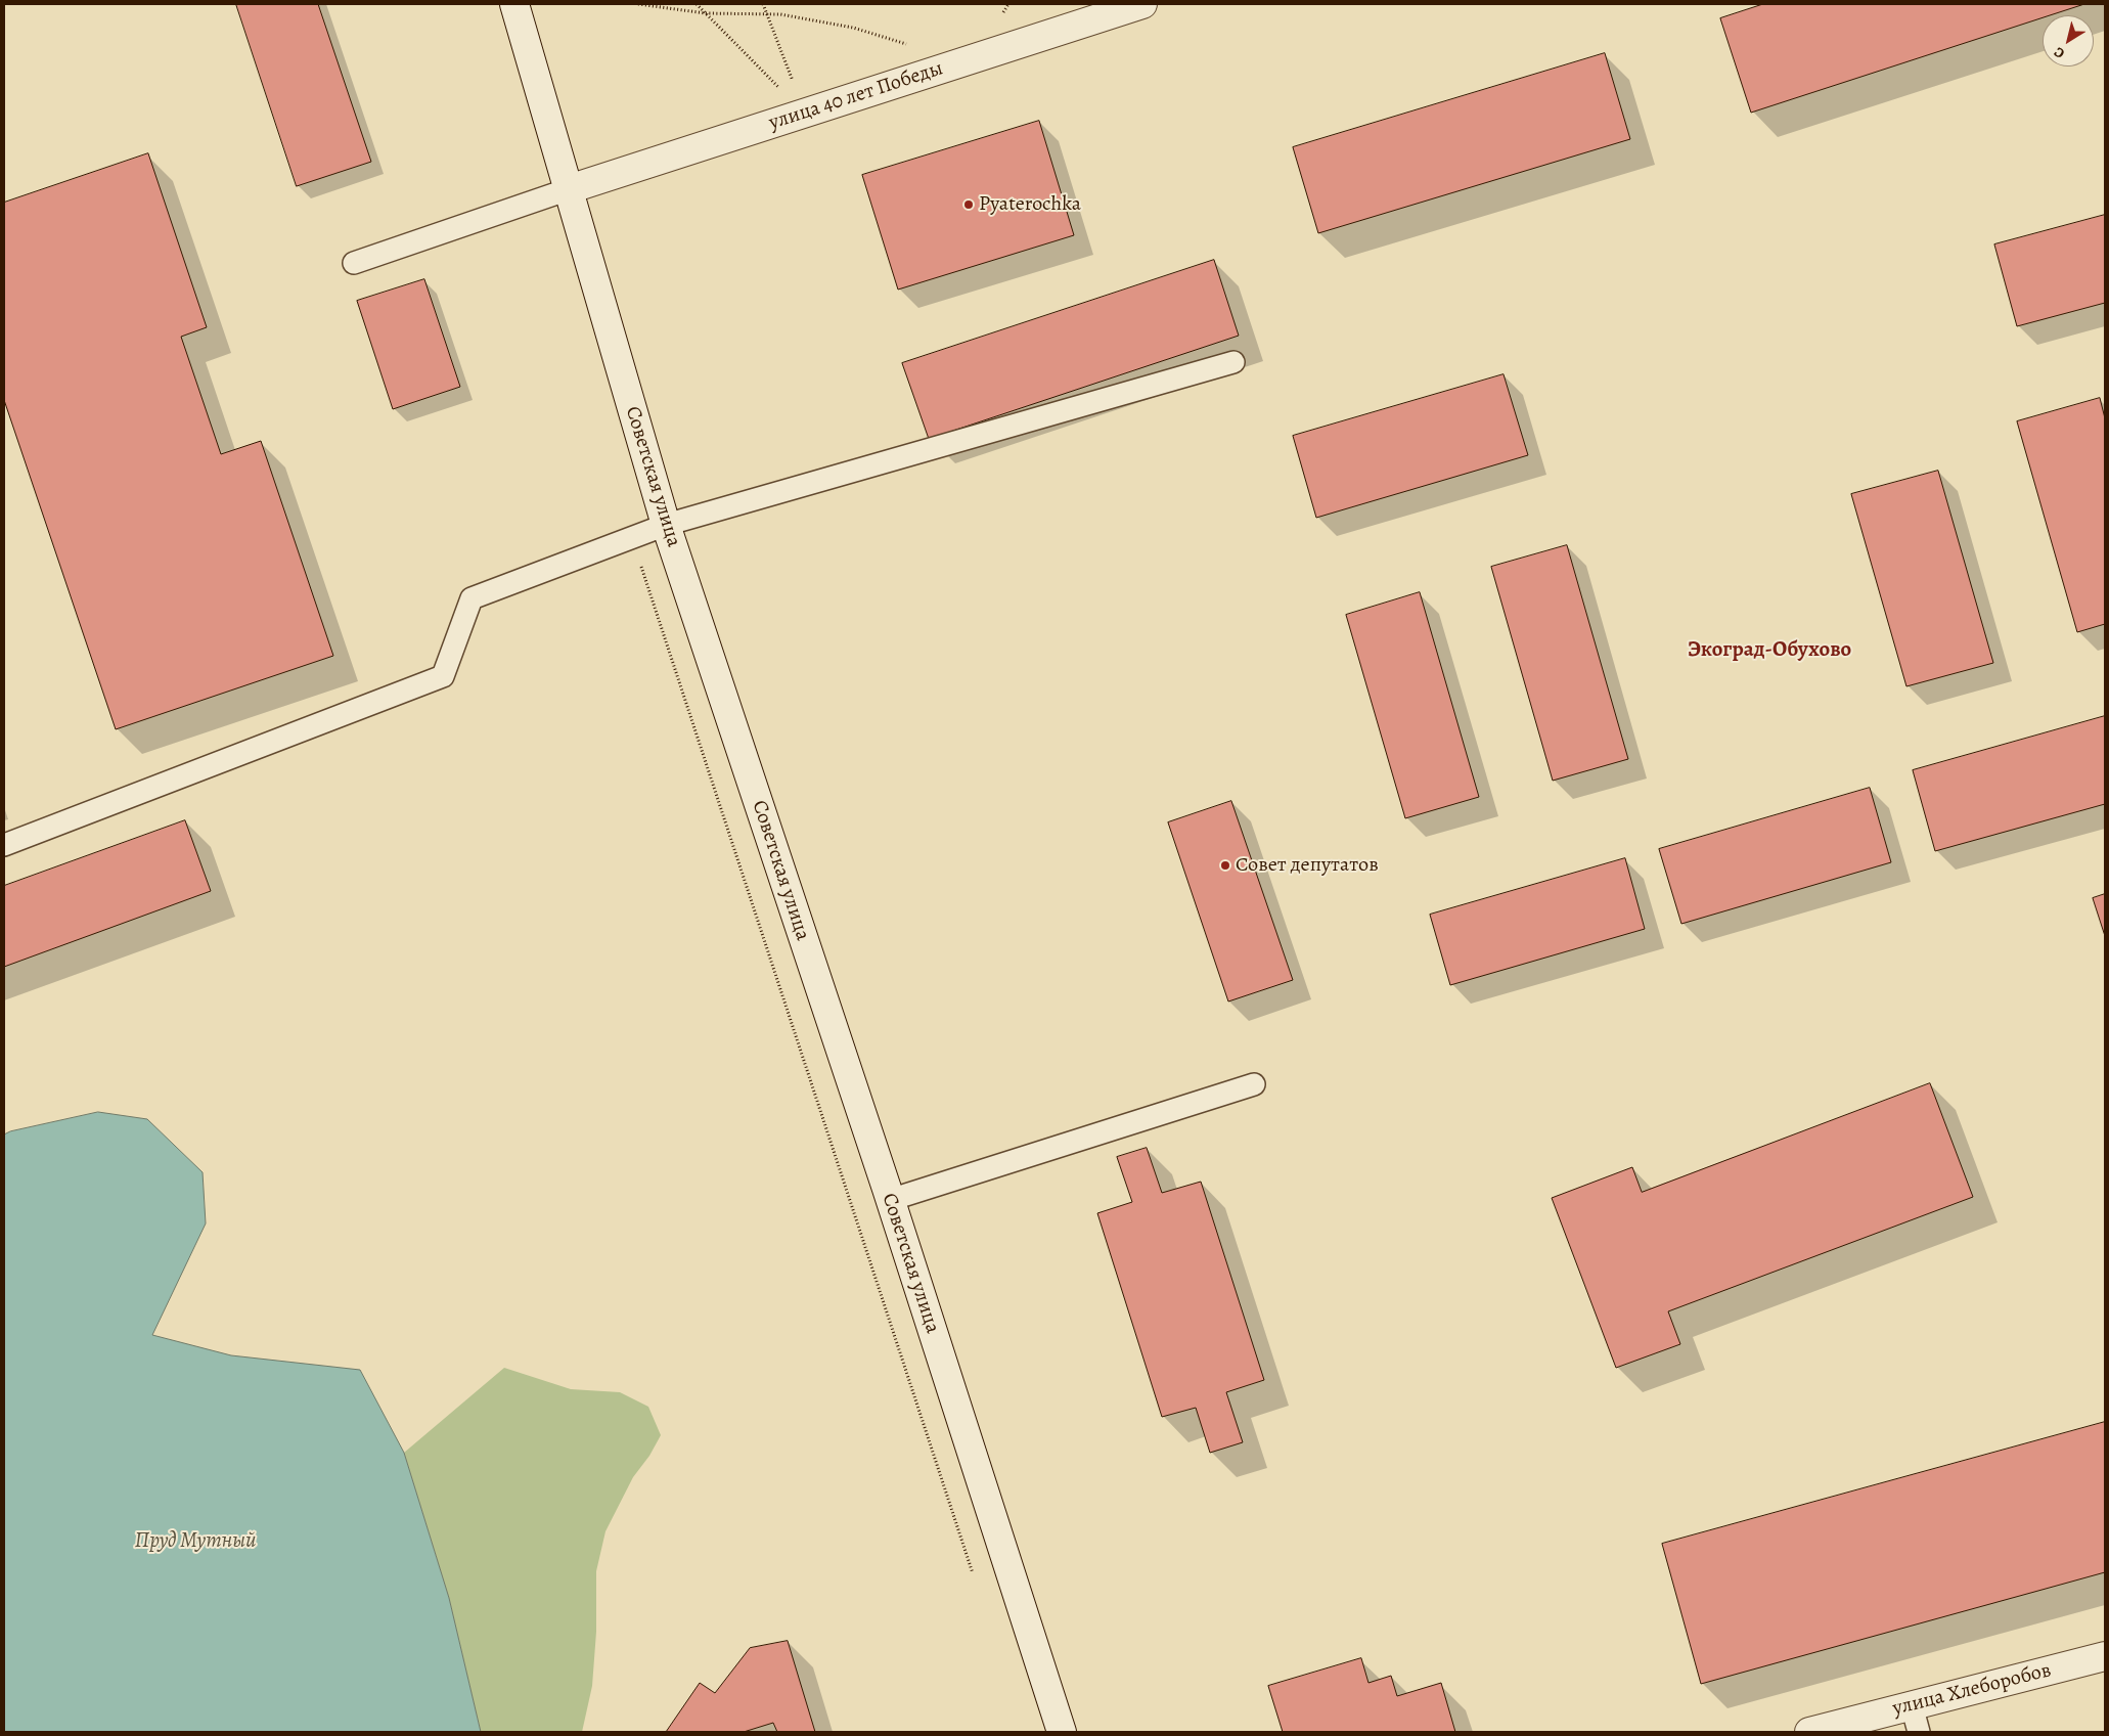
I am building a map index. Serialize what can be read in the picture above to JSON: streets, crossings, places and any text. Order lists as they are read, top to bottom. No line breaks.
{"streets":{"main road":["улица 40 лет Победы","Советская улица","улица Хлеборобов"]},"crossings":[["улица 40 лет Победы","Советская улица"]],"districts":["Экоград-Обухово"],"water":["Пруд Мутный"],"places":["Pyaterochka","Совет депутатов"],"north":"bottom left"}
